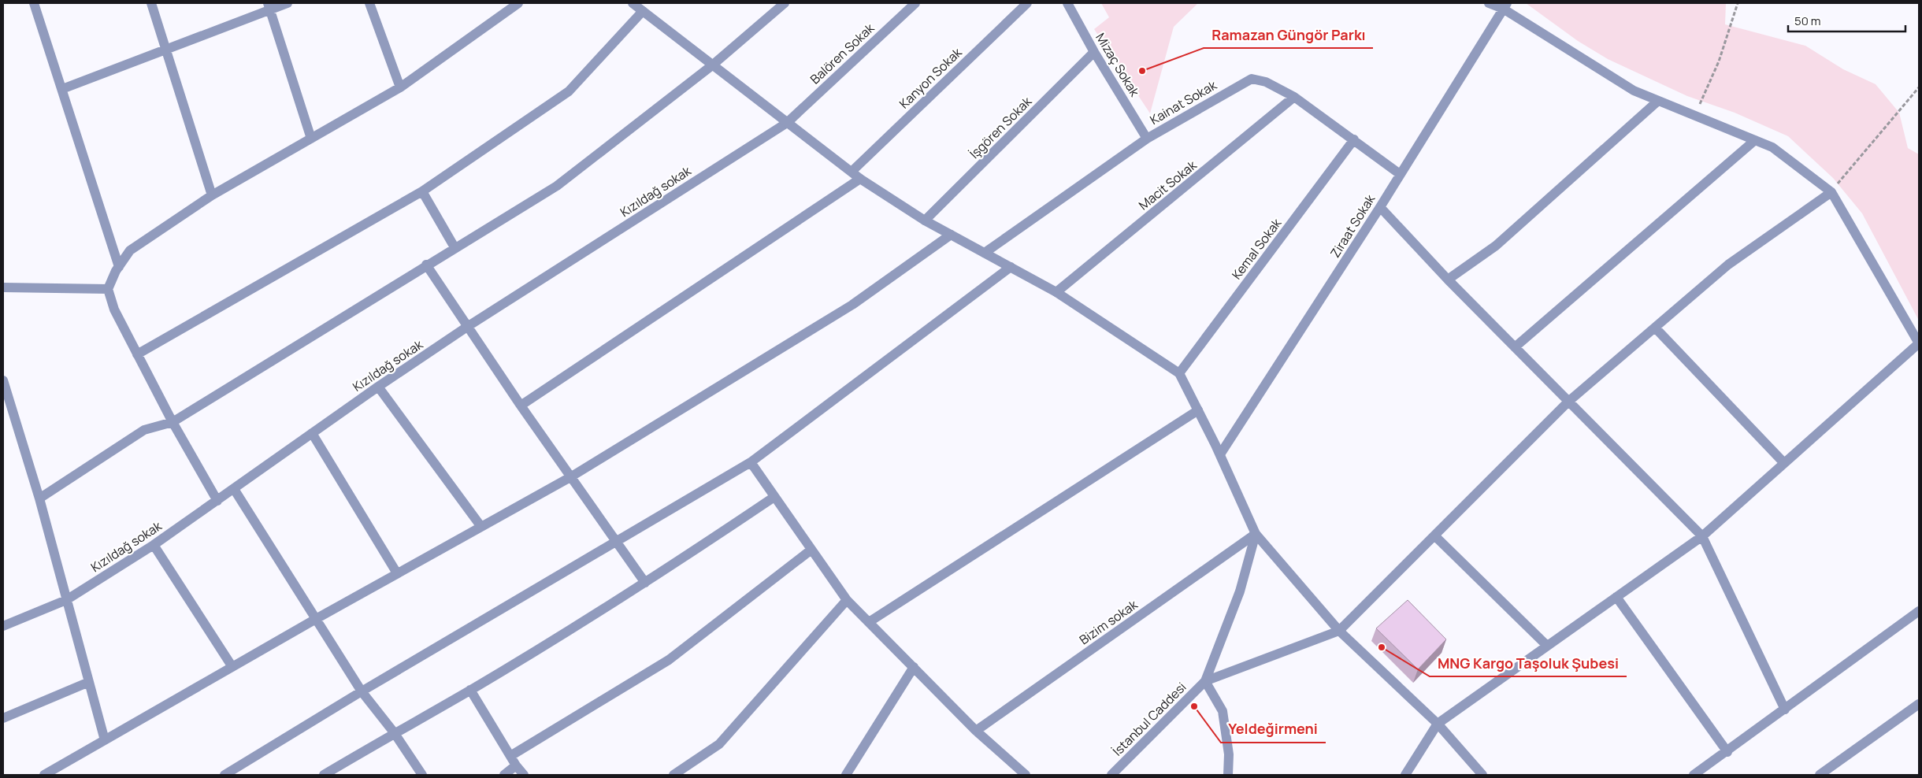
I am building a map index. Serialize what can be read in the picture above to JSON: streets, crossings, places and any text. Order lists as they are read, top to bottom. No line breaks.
{"streets":{"street":["Balören Sokak","Mizaç Sokak","Kanyon Sokak","Kainat Sokak","İşgören Sokak","Macit Sokak","Kızıldağ sokak","Ziraat Sokak","Kemal Sokak","Bizim sokak","İstanbul Caddesi"]},"crossings":[["Balören Sokak","Kızıldağ sokak"],["Mizaç Sokak","Kainat Sokak"],["Mizaç Sokak","İşgören Sokak"],["Kainat Sokak","Macit Sokak"],["Kainat Sokak","Ziraat Sokak"],["Kainat Sokak","Kemal Sokak"]],"places":["Ramazan Güngör Parkı","MNG Kargo Taşoluk Şubesi","Yeldeğirmeni"],"scale_bar":"50 m"}
